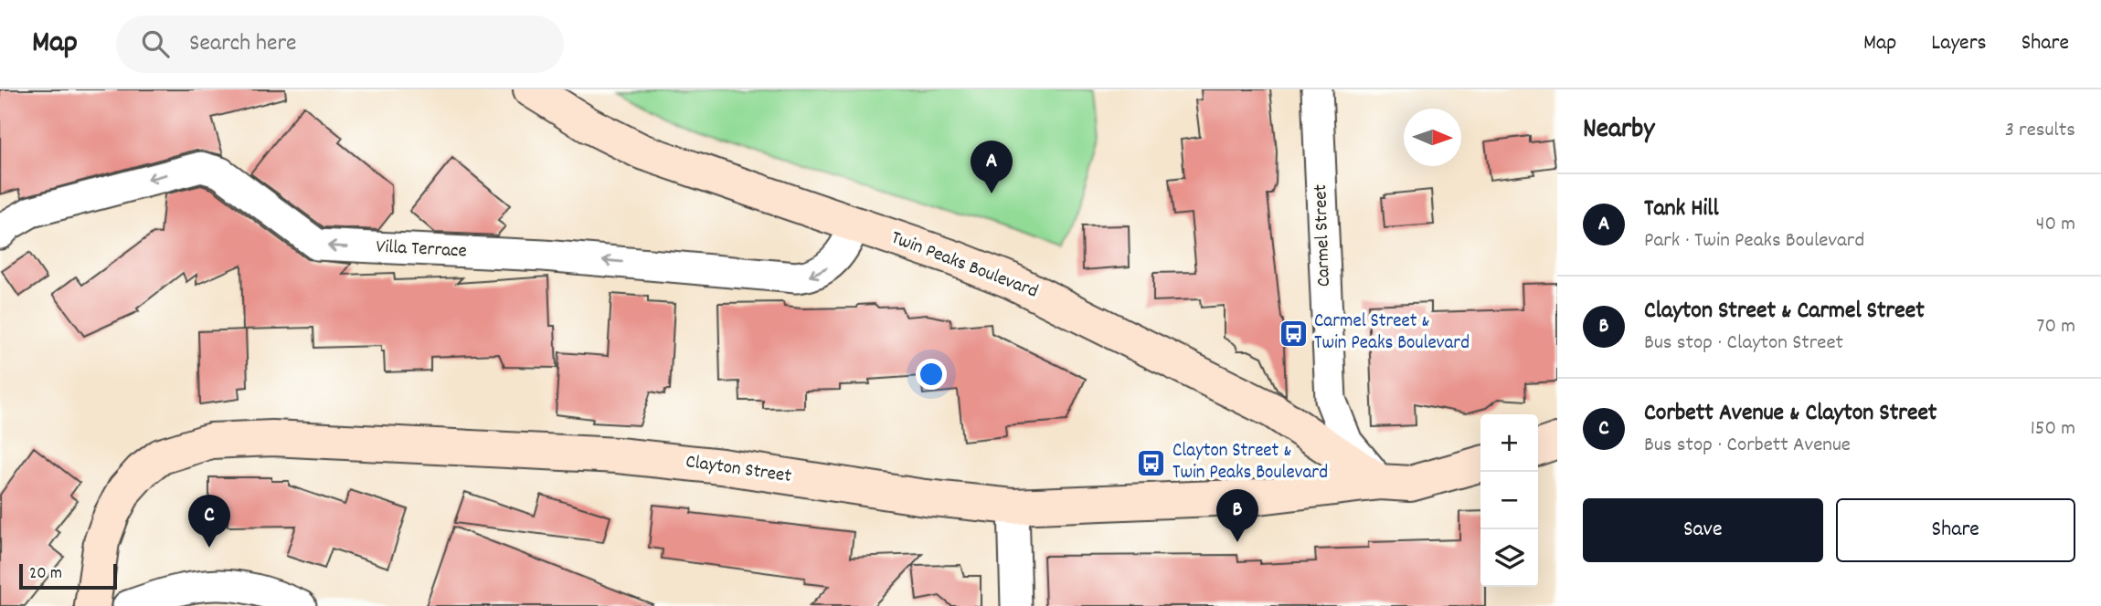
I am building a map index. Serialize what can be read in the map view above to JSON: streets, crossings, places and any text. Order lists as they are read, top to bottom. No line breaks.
{"streets":{"main road":["Twin Peaks Boulevard","Clayton Street"],"street":["Carmel Street","Villa Terrace"]},"crossings":[["Carmel Street","Twin Peaks Boulevard"],["Carmel Street","Clayton Street"],["Villa Terrace","Twin Peaks Boulevard"],["Twin Peaks Boulevard","Clayton Street"]],"one_way":["Villa Terrace"],"places":{"bus stop":["Carmel Street & Twin Peaks Boulevard","Clayton Street & Twin Peaks Boulevard"]},"scale_bar":"20 m","north":"right","page":{"header":"Map","search":"Search here","nav":["Map","Layers","Share"],"heading":["Nearby","3 results"],"pins":["A","B","C"],"list":[{"mark":"A","name":"Tank Hill","note":"Park · Twin Peaks Boulevard","value":"40 m"},{"mark":"B","name":"Clayton Street & Carmel Street","note":"Bus stop · Clayton Street","value":"70 m"},{"mark":"C","name":"Corbett Avenue & Clayton Street","note":"Bus stop · Corbett Avenue","value":"150 m"}],"map_buttons":["+","−"],"buttons":["Save","Share"],"scale":"20 m"}}
